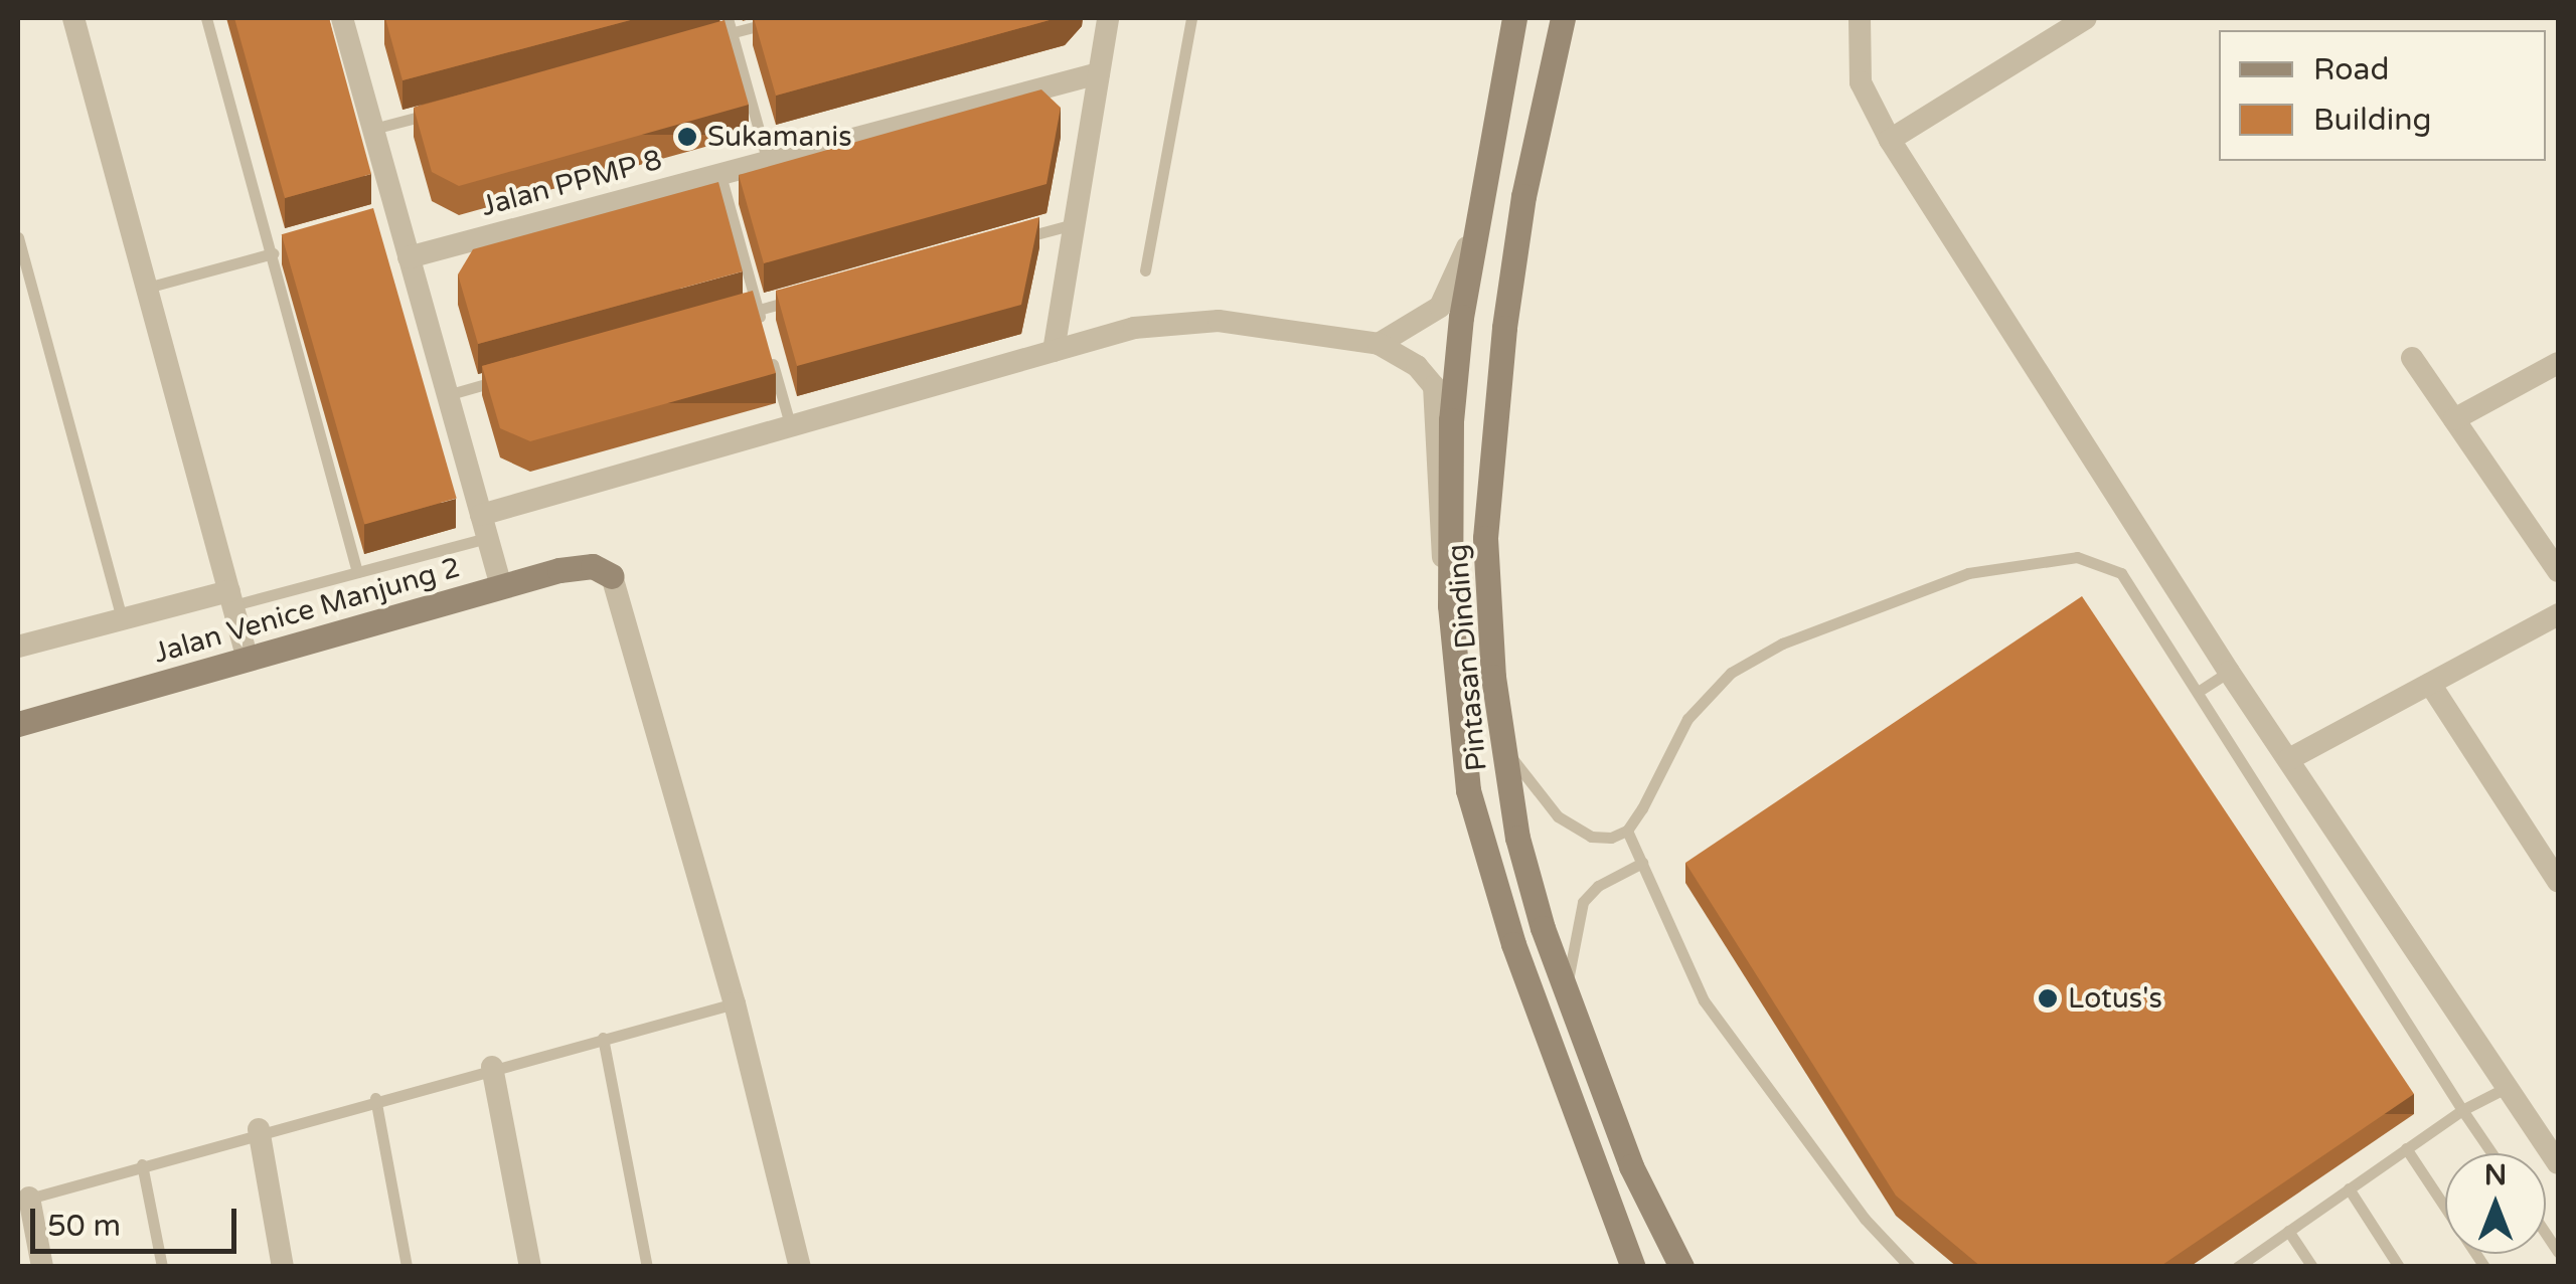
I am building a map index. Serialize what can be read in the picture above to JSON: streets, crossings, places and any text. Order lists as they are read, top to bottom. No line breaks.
{"streets":{"main road":["Jalan Venice Manjung 2","Pintasan Dinding"],"street":["Jalan PPMP 8"]},"places":["Sukamanis","Lotus's"],"legend":["Road","Building"],"scale_bar":"50 m","north":"top"}
